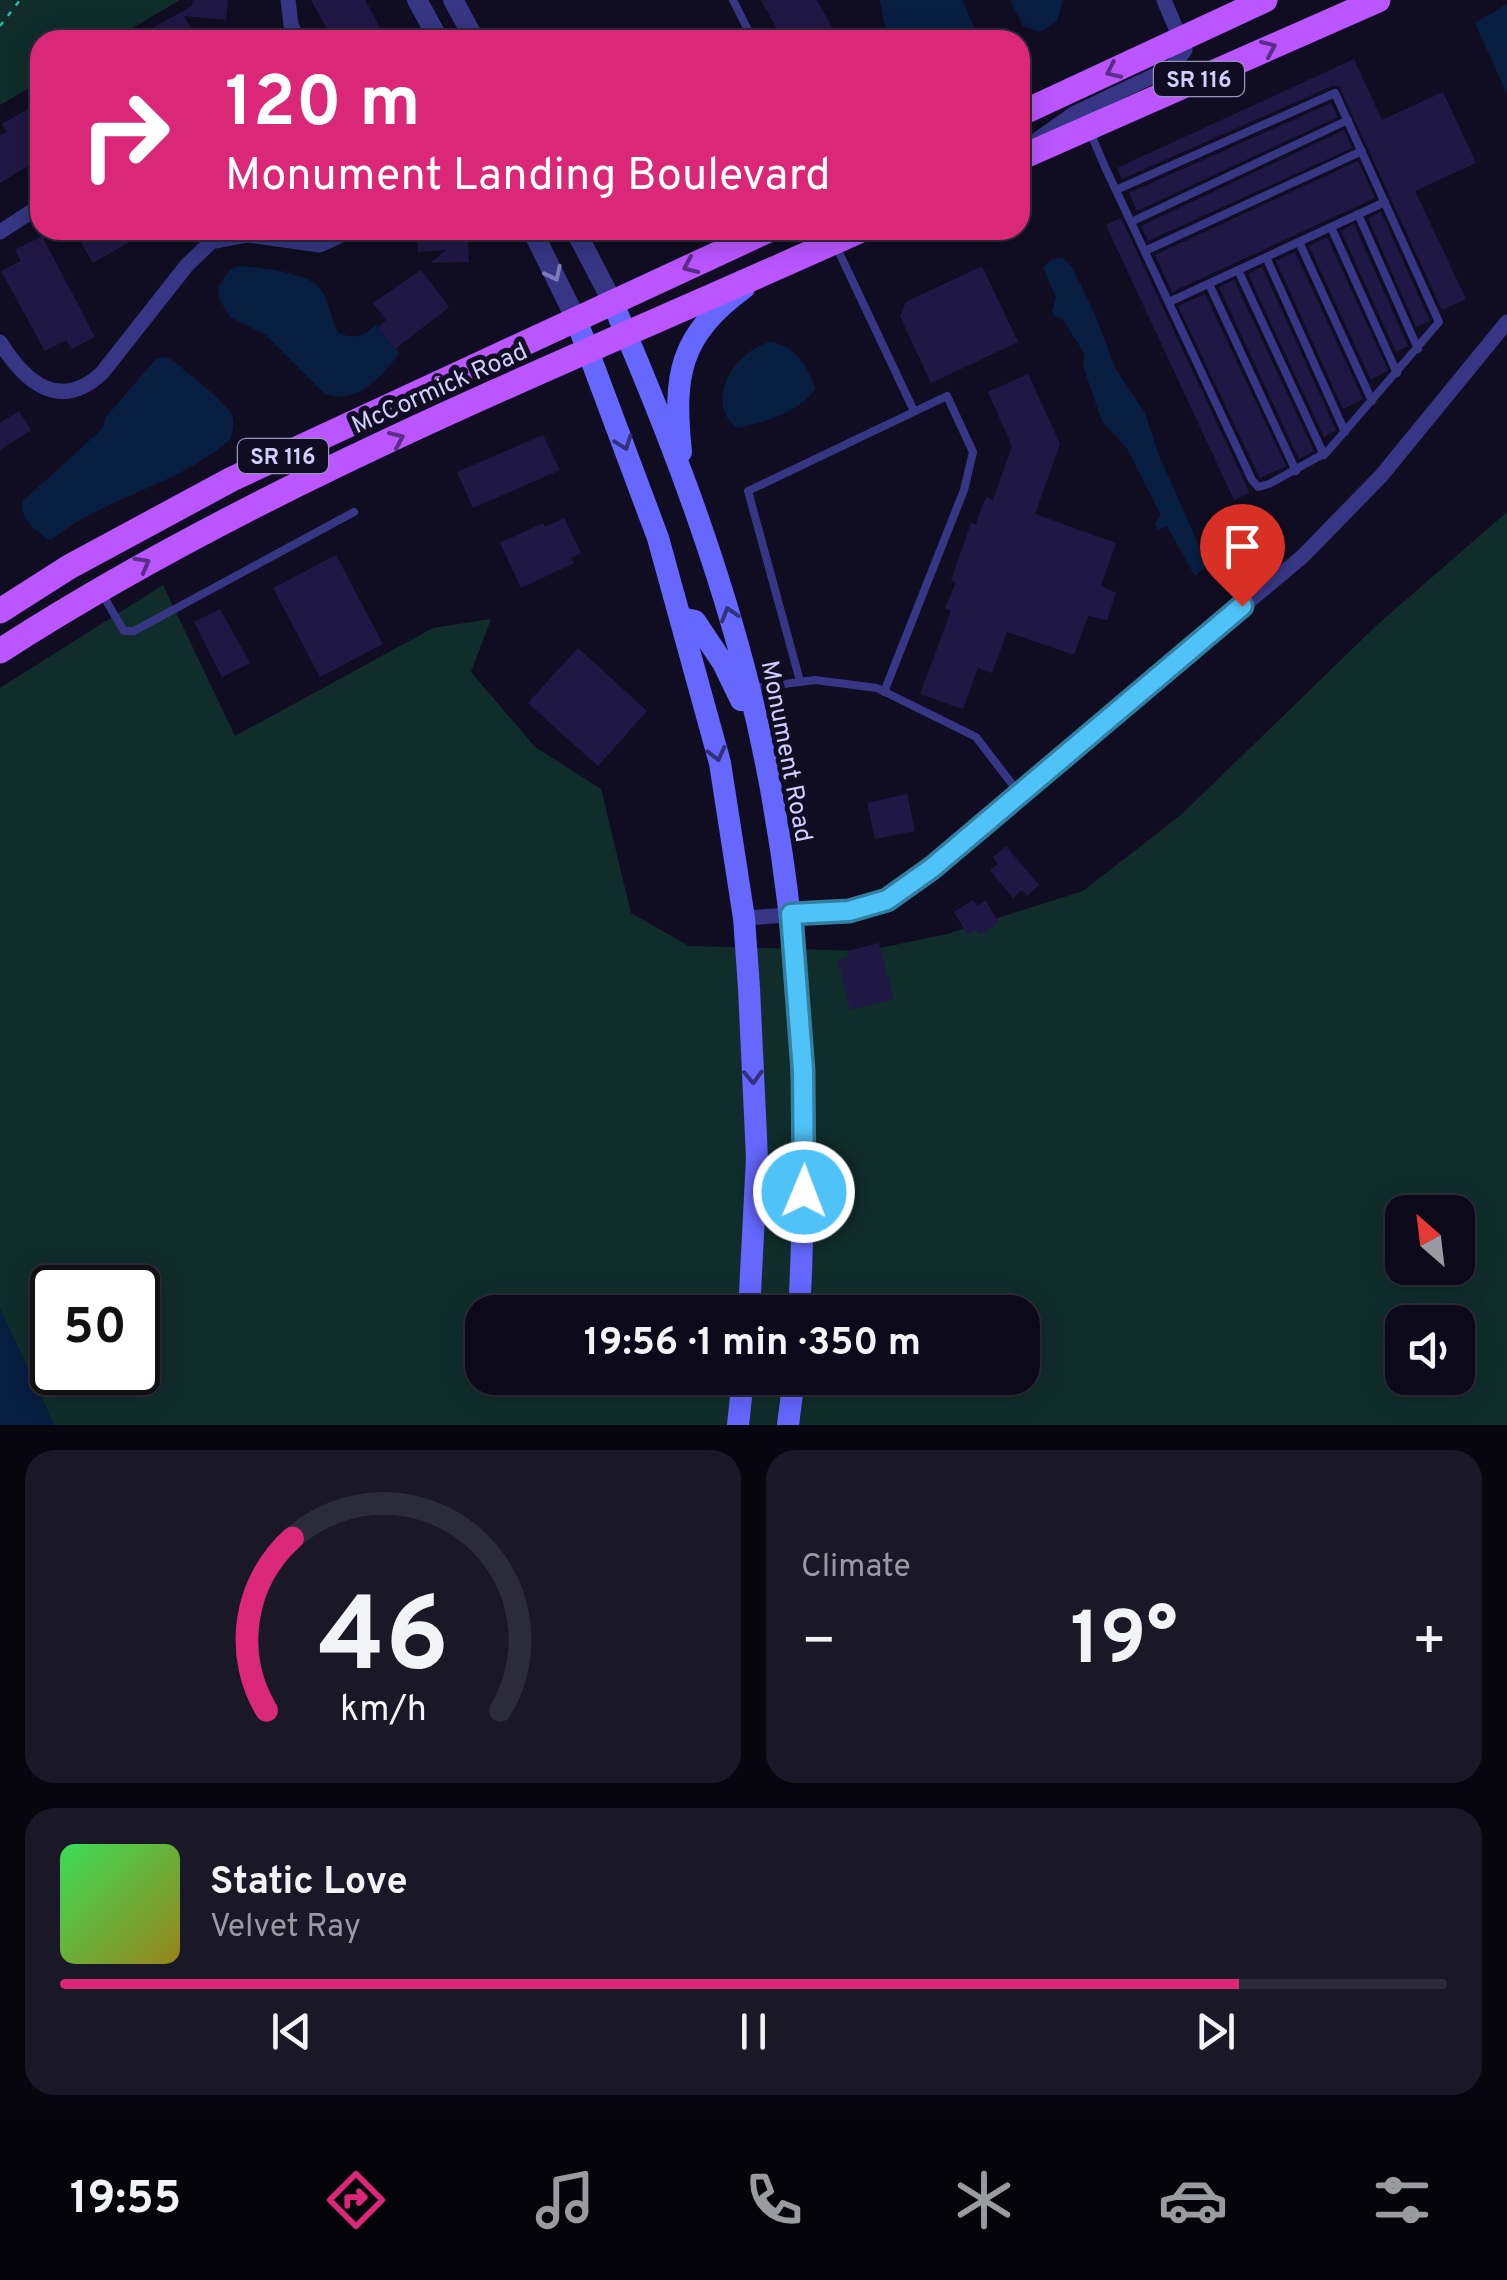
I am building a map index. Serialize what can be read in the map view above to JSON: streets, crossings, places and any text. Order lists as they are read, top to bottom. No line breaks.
{"streets":{"main road":["SR 116","McCormick Road","Monument Road"]},"crossings":[["McCormick Road","Monument Road"]],"north":"top left","page":{"turn":["120 m","Monument Landing Boulevard"],"limit":"50","trip":"19:56 · 1 min · 350 m","tile":"Climate","heat":["−","19°","+"],"song":["Static Love","Velvet Ray"],"tabs":"19:55","gauge":["46","km/h"]}}
